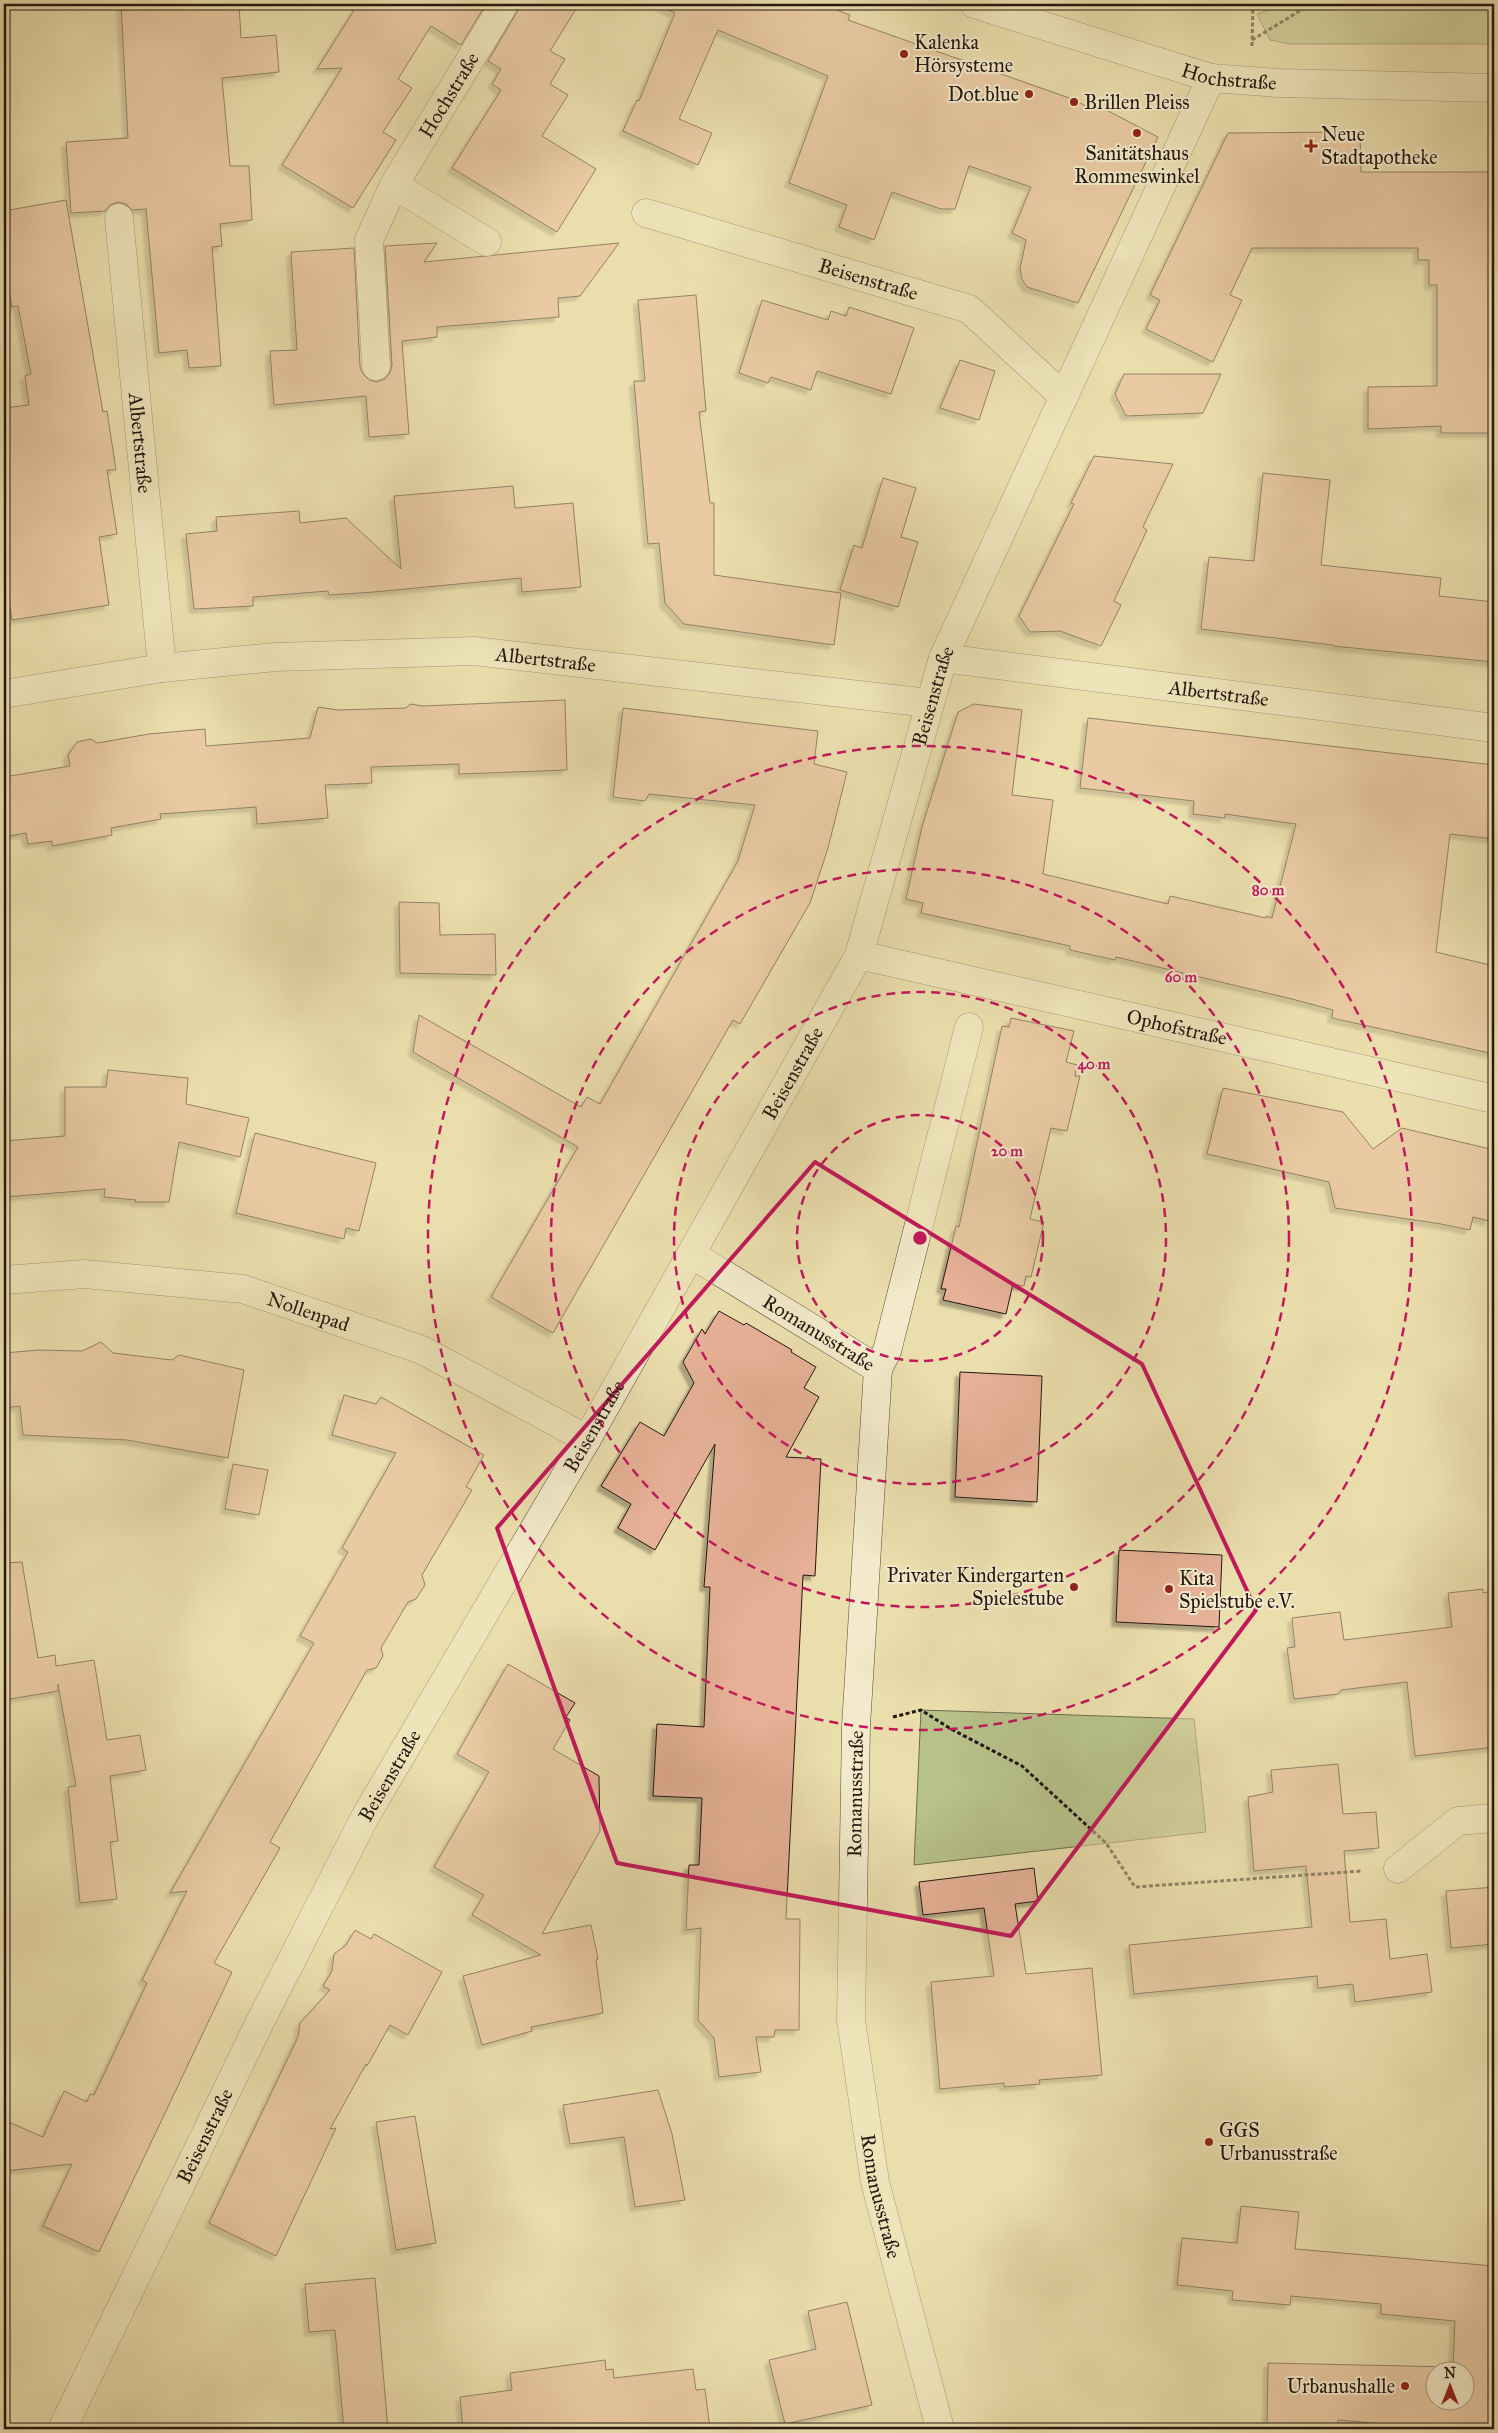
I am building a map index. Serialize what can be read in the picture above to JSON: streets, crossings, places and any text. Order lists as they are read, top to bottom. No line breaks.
{"streets":{"street":["Hochstraße","Beisenstraße","Albertstraße","Ophofstraße","Nollenpad","Romanusstraße"]},"crossings":[["Hochstraße","Beisenstraße"],["Beisenstraße","Albertstraße"],["Beisenstraße","Ophofstraße"],["Beisenstraße","Nollenpad"],["Beisenstraße","Romanusstraße"]],"places":{"other":["Kalenka Hörsysteme","Dot.blue","Brillen Pleiss","Sanitätshaus Rommeswinkel","Privater Kindergarten Spielestube","Kita Spielstube e.V.","GGS Urbanusstraße","Urbanushalle"],"health":["Neue Stadtapotheke"]},"north":"top","rings":["80 m","60 m","40 m","20 m"]}
